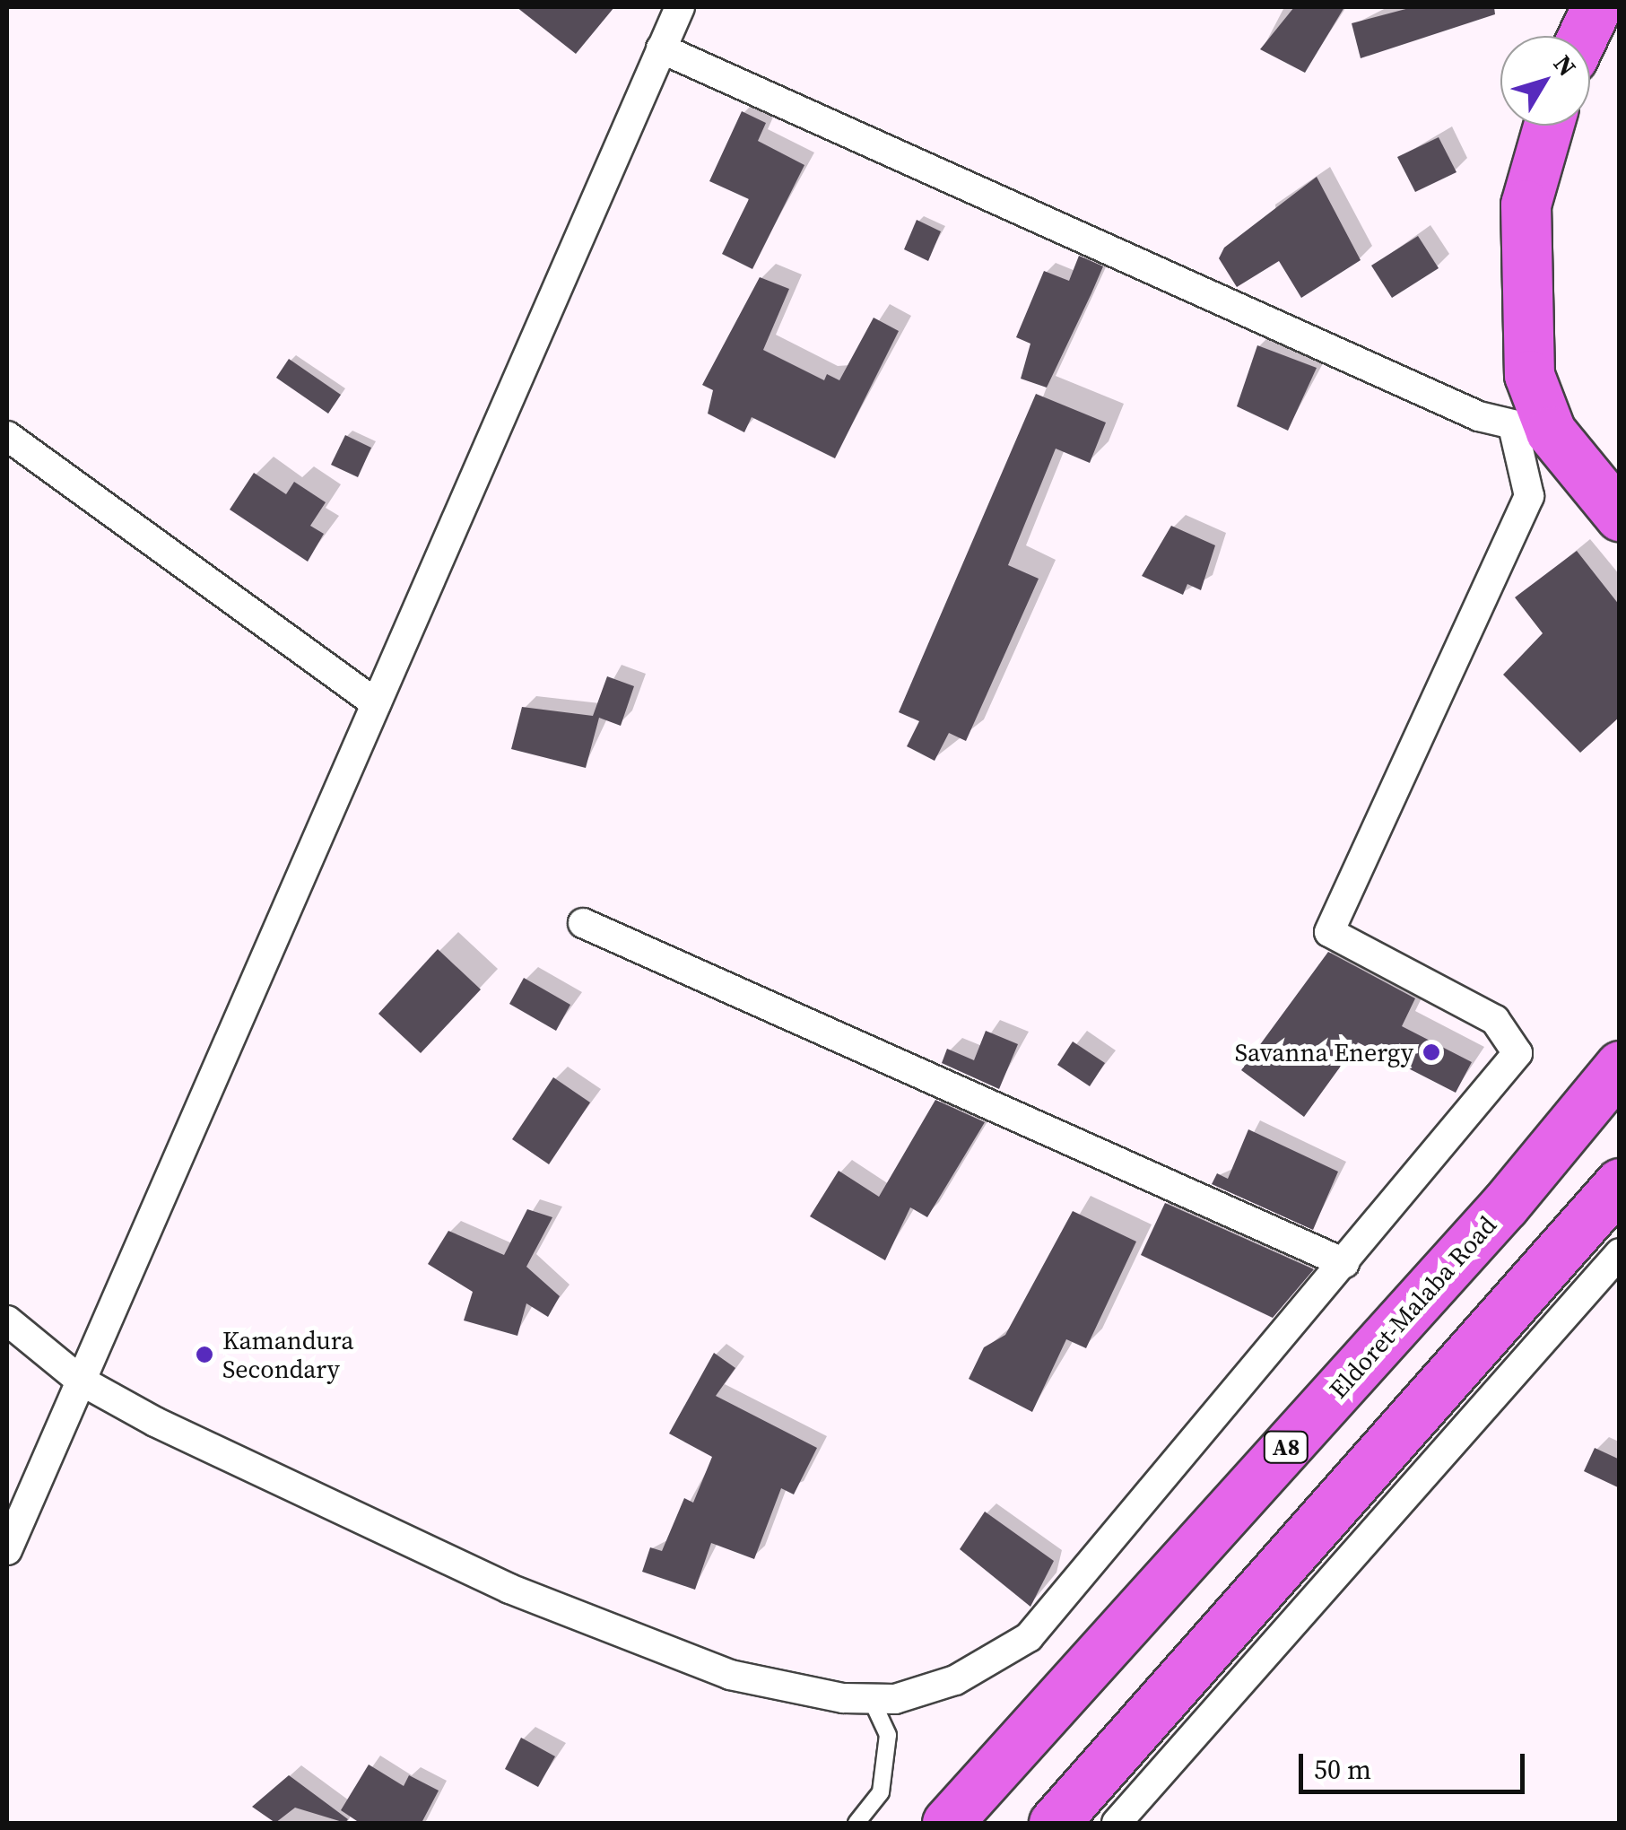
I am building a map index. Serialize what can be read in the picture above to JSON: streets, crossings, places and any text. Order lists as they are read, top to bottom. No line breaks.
{"streets":{"highway":["Eldoret-Malaba Road","A8"]},"places":["Savanna Energy","Kamandura Secondary"],"scale_bar":"50 m","north":"top right"}
